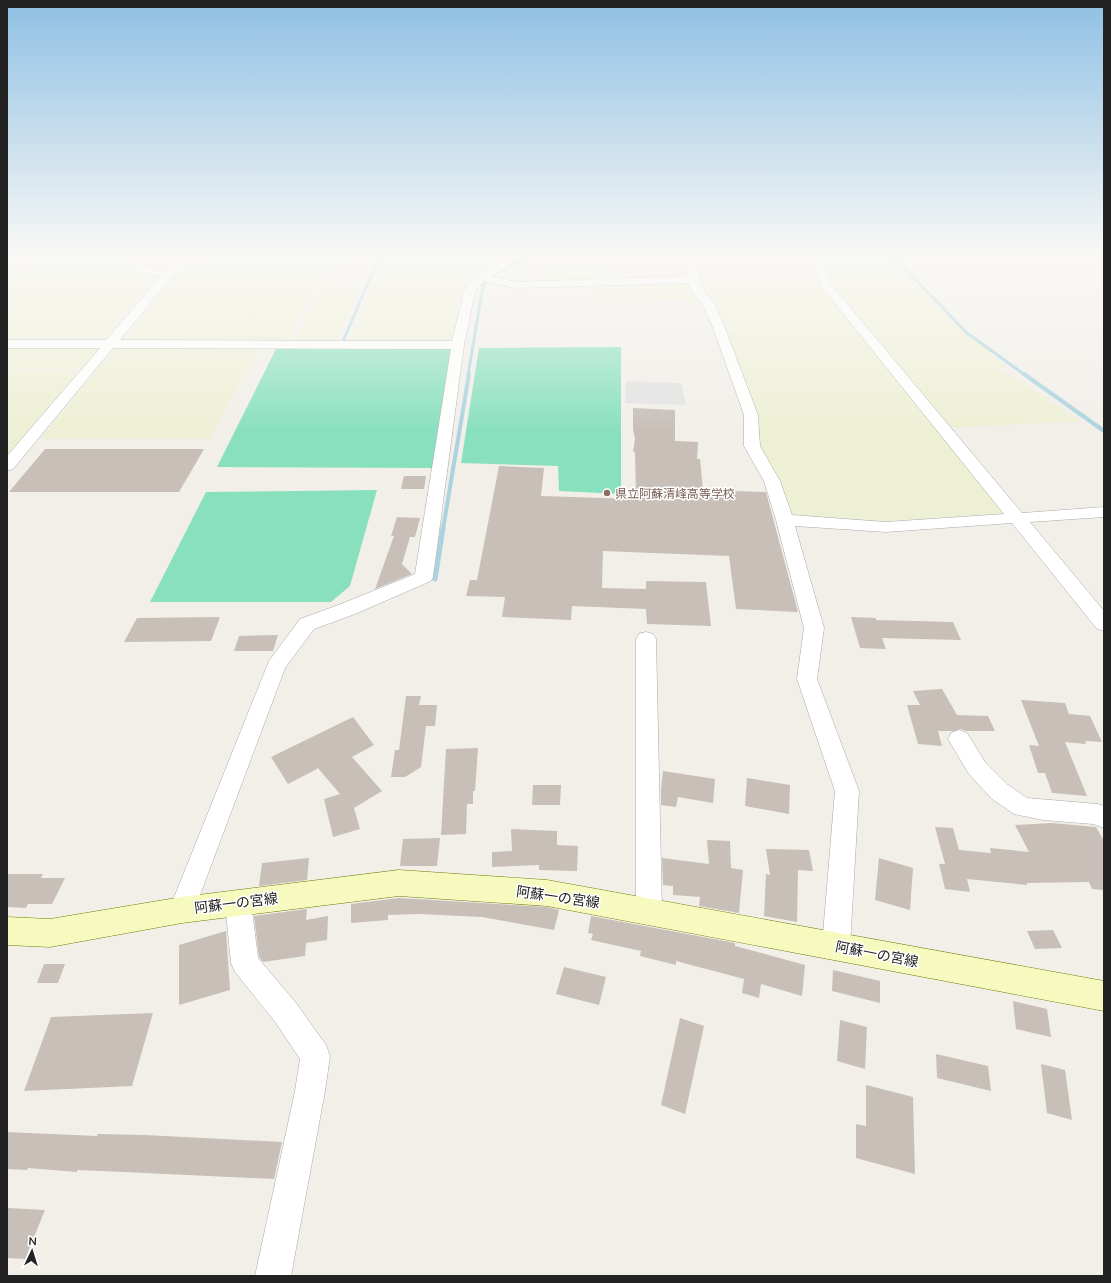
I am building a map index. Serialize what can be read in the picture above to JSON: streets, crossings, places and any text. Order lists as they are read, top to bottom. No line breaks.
{"streets":{"main road":["阿蘇一の宮線"]},"places":["県立阿蘇清峰高等学校"],"north":"top"}
